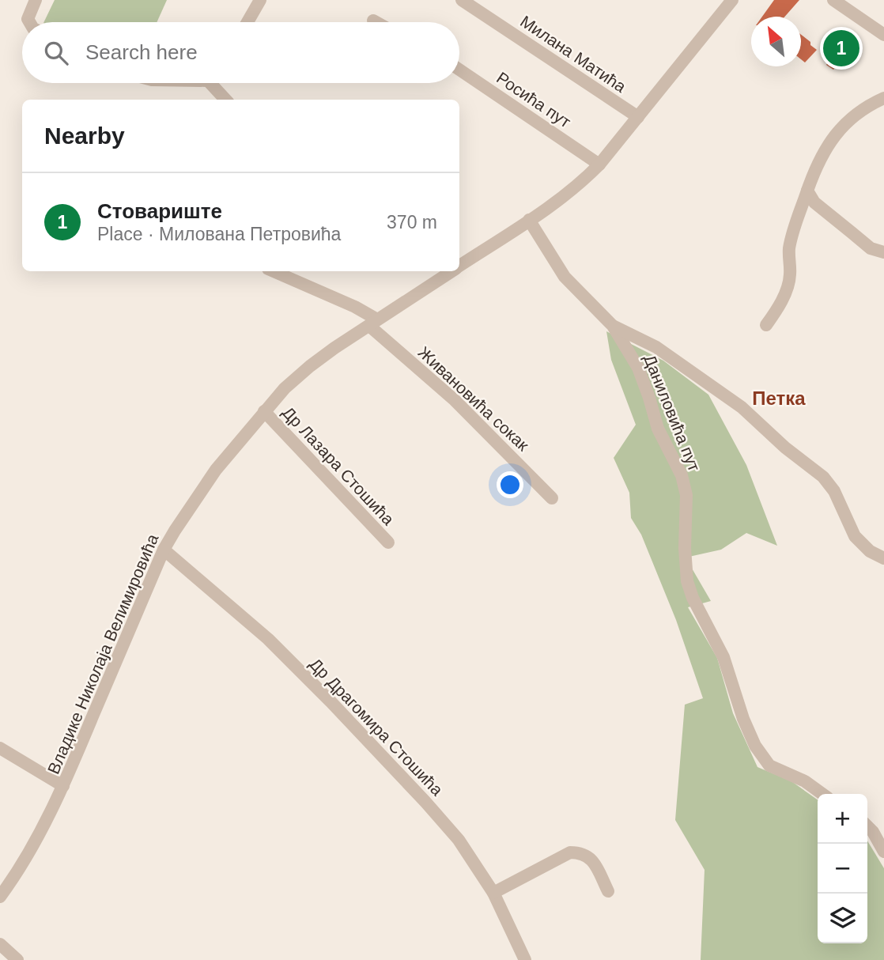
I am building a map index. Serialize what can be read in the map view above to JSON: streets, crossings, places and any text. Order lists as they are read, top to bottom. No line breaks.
{"streets":{"street":["Милана Матића","Росића пут","Живановића сокак","Даниловића пут","Др Лазара Стошића","Владике Николаја Велимировића","Др Драгомира Стошића"]},"crossings":[["Милана Матића","Владике Николаја Велимировића"],["Росића пут","Владике Николаја Велимировића"],["Живановића сокак","Владике Николаја Велимировића"],["Даниловића пут","Владике Николаја Велимировића"],["Др Лазара Стошића","Владике Николаја Велимировића"],["Владике Николаја Велимировића","Др Драгомира Стошића"]],"districts":["Петка"],"north":"top left","page":{"search":"Search here","pins":"1","heading":"Nearby","list":[{"mark":"1","name":"Стовариште","note":"Place · Милована Петровића","value":"370 m"}],"map_buttons":["+","−"]}}
